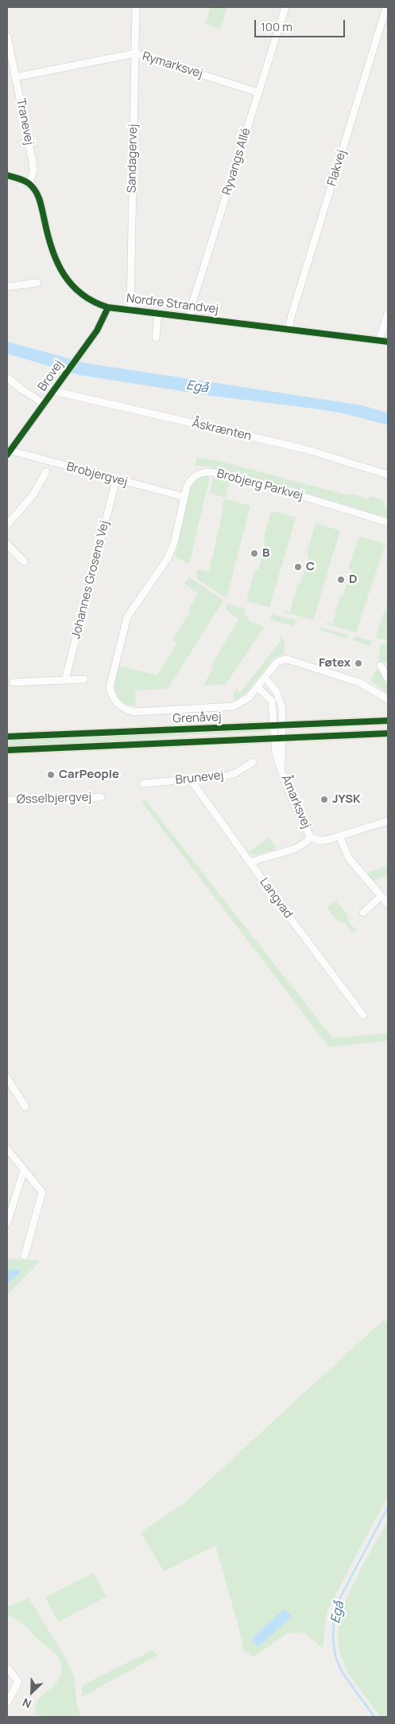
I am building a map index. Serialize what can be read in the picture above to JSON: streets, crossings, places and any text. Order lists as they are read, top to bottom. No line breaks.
{"streets":{"main road":["Grenåvej"],"street":["Rymarksvej","Tranevej","Sandagervej","Ryvangs Allé","Flakvej","Nordre Strandvej","Brovej","Åskrænten","Brobjergvej","Brobjerg Parkvej","Johannes Grosens Vej","Brunevej","Øsselbjergvej","Åmarksvej","Langvad"]},"crossings":[["Rymarksvej","Tranevej"],["Rymarksvej","Sandagervej"],["Rymarksvej","Ryvangs Allé"],["Tranevej","Nordre Strandvej"],["Sandagervej","Nordre Strandvej"],["Ryvangs Allé","Nordre Strandvej"],["Flakvej","Nordre Strandvej"],["Nordre Strandvej","Brovej"],["Brovej","Åskrænten"],["Brovej","Brobjergvej"],["Brobjergvej","Brobjerg Parkvej"],["Brobjergvej","Johannes Grosens Vej"],["Grenåvej","Åmarksvej"],["Brunevej","Langvad"],["Åmarksvej","Langvad"]],"water":["Egå"],"places":["B","C","D","Føtex","CarPeople","JYSK"],"scale_bar":"100 m","north":"bottom left"}
